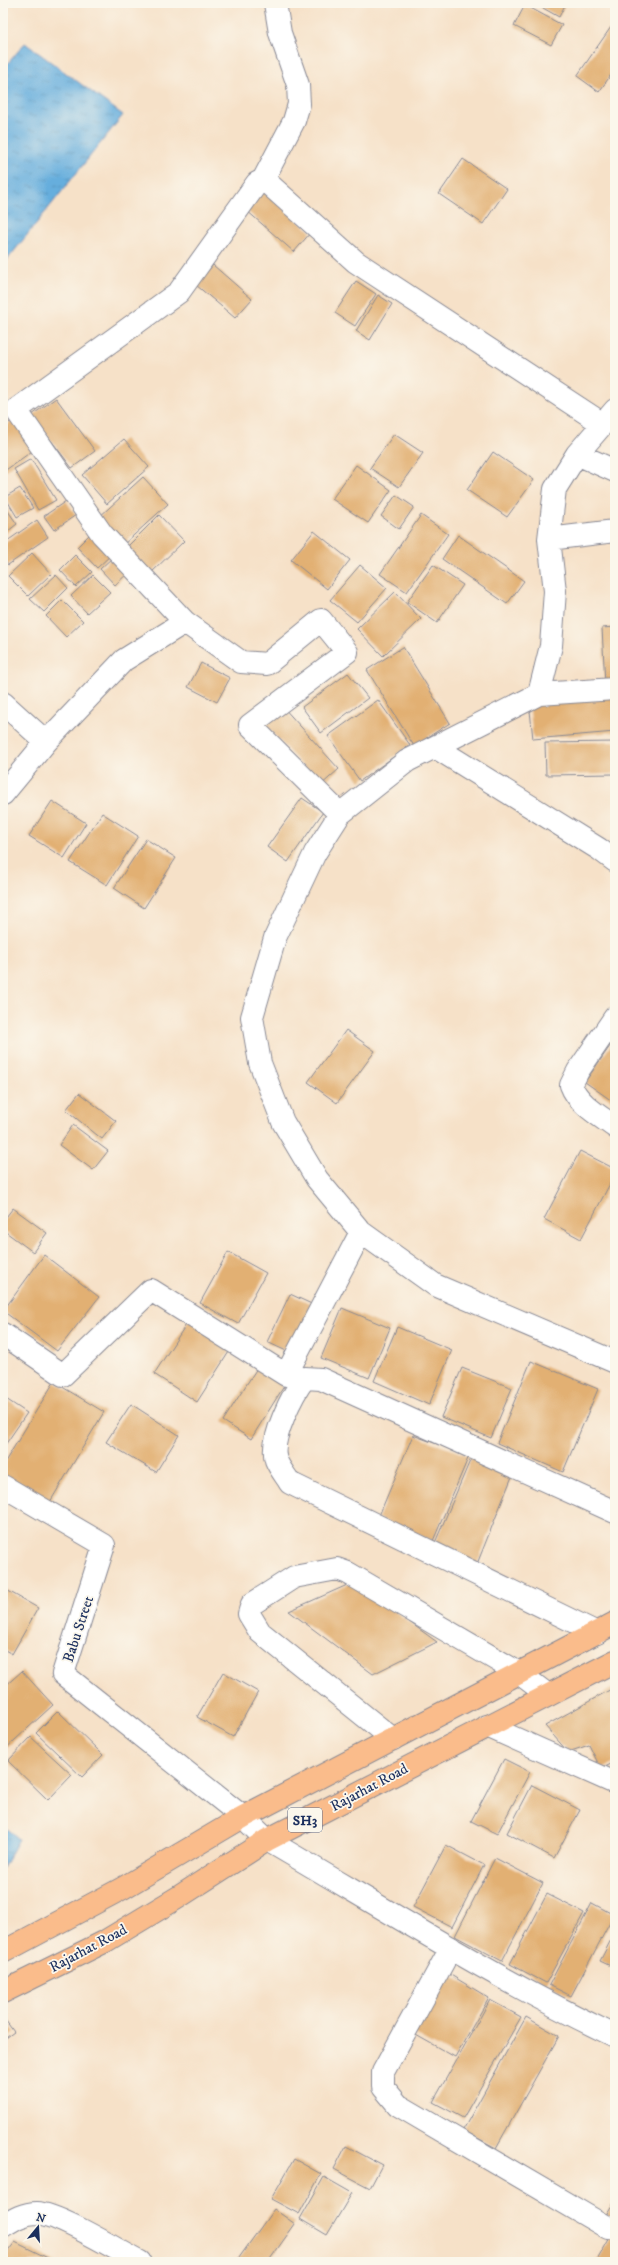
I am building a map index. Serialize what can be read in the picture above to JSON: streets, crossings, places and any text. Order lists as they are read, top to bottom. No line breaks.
{"streets":{"main road":["Rajarhat Road","SH3"],"street":["Babu Street"]},"crossings":[["Babu Street","Rajarhat Road"]],"north":"top"}
